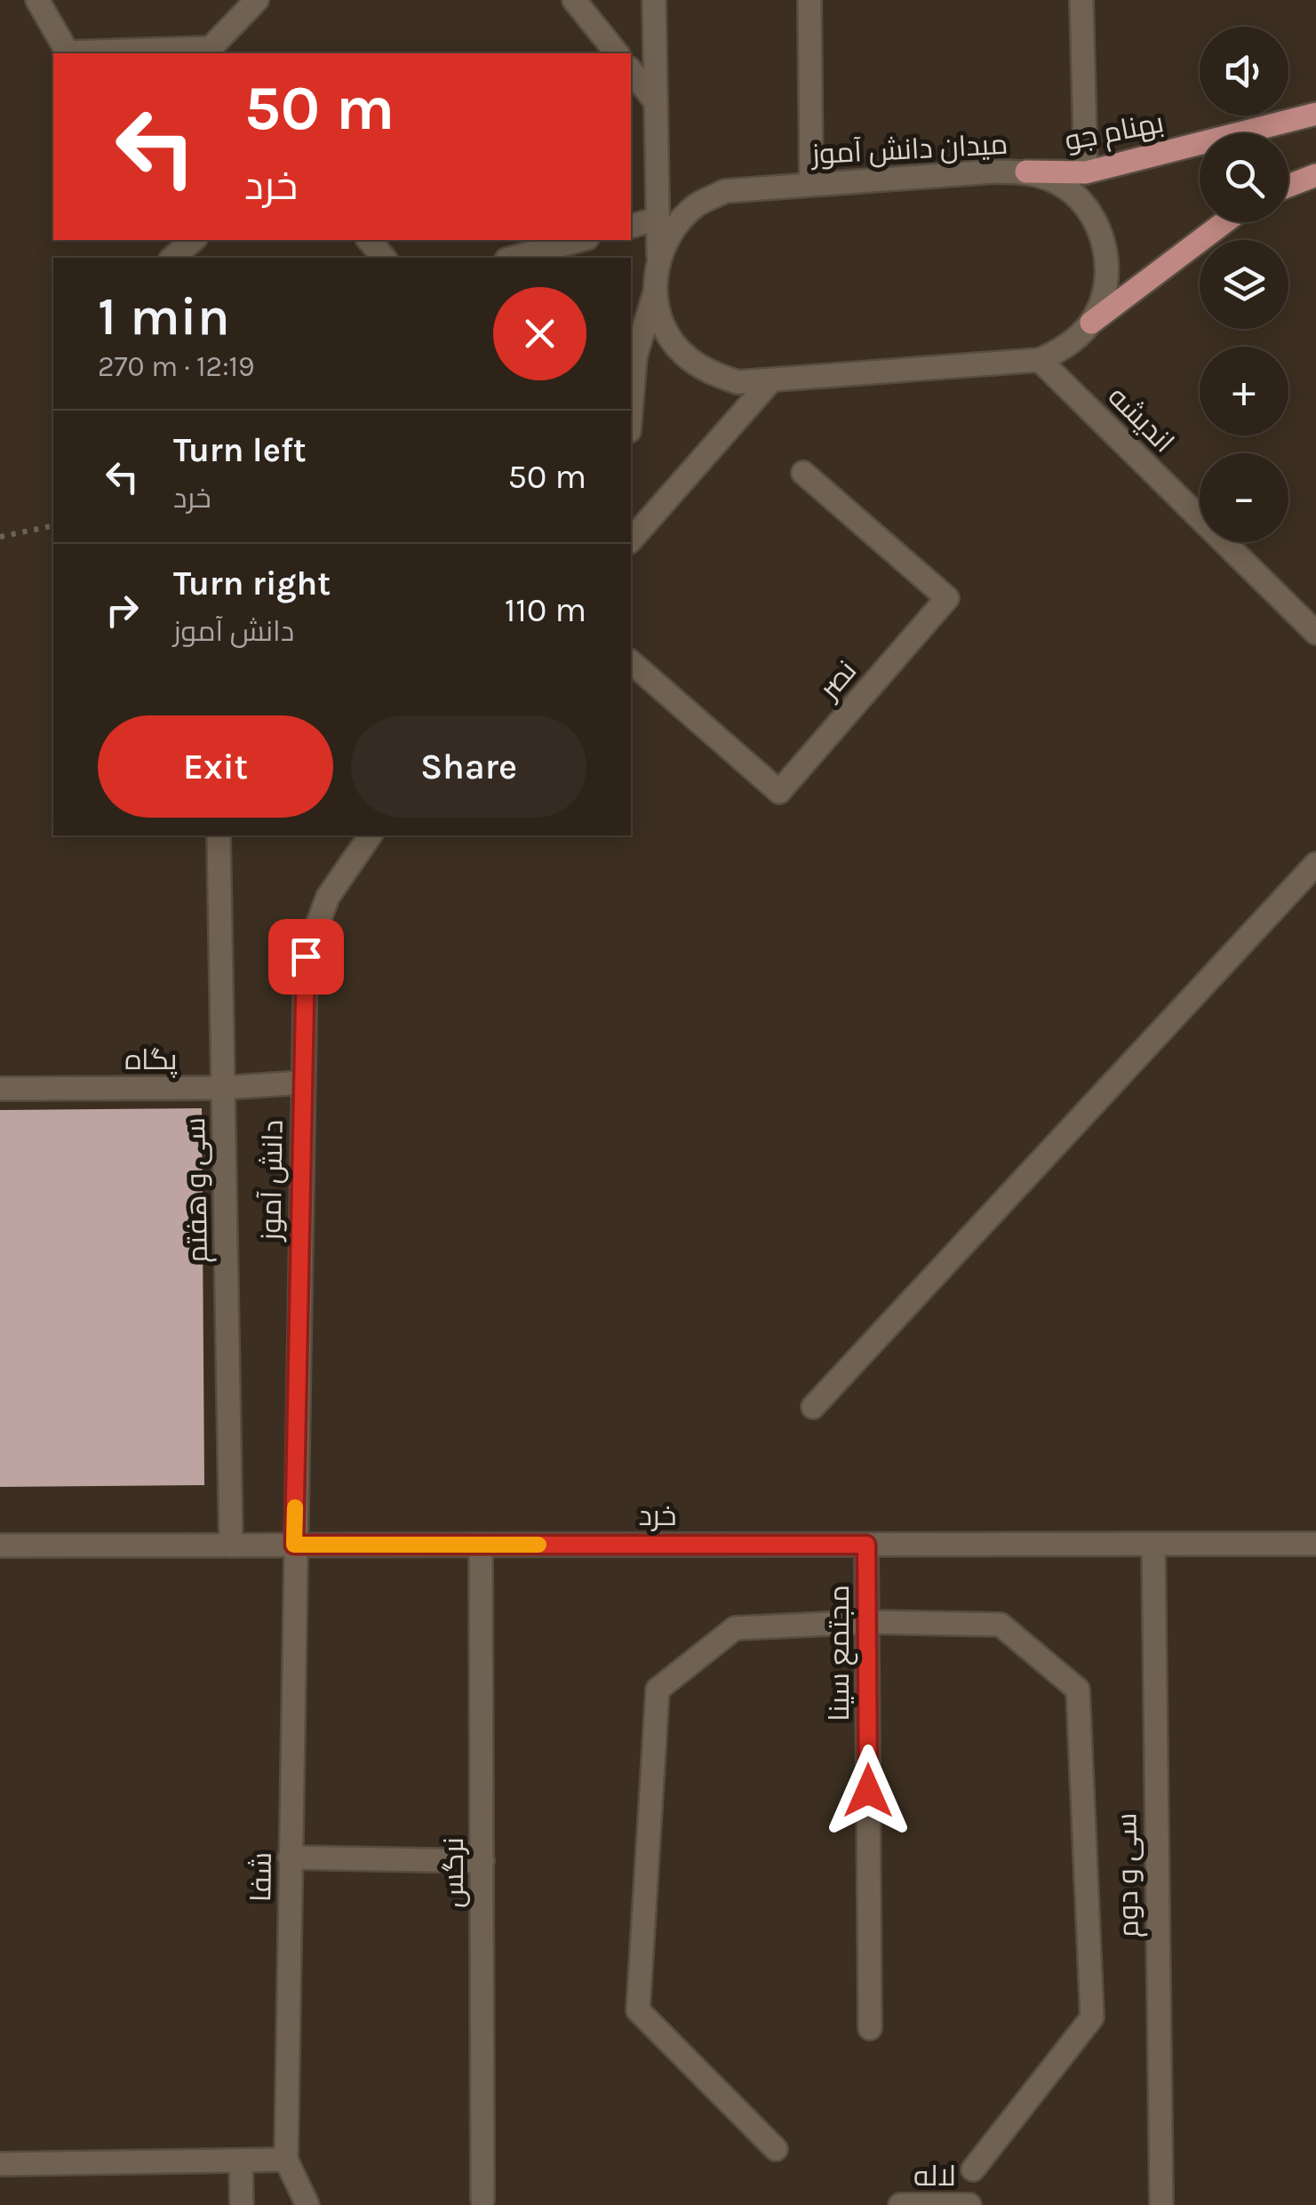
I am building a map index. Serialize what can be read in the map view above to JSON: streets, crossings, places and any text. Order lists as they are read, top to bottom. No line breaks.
{"streets":{"main road":["بهنام جو"],"street":["میدان دانش آموز","اندیشه","نصر","پگاه","دانش آموز","سی و هفتم","خرد","مجتمع سینا","نرگس","سی و دوم","شفا","لاله"]},"crossings":[["بهنام جو","میدان دانش آموز"],["میدان دانش آموز","اندیشه"],["پگاه","دانش آموز"],["پگاه","سی و هفتم"],["دانش آموز","خرد"],["دانش آموز","شفا"],["سی و هفتم","خرد"],["خرد","مجتمع سینا"],["خرد","نرگس"],["خرد","سی و دوم"],["خرد","شفا"]],"page":{"map_buttons":["+","−"],"turn":["50 m","خرد"],"heading":["1 min","270 m · 12:19"],"list":[{"name":"Turn left","note":"خرد","value":"50 m"},{"name":"Turn right","note":"دانش آموز","value":"110 m"}],"buttons":["Exit","Share"]}}
